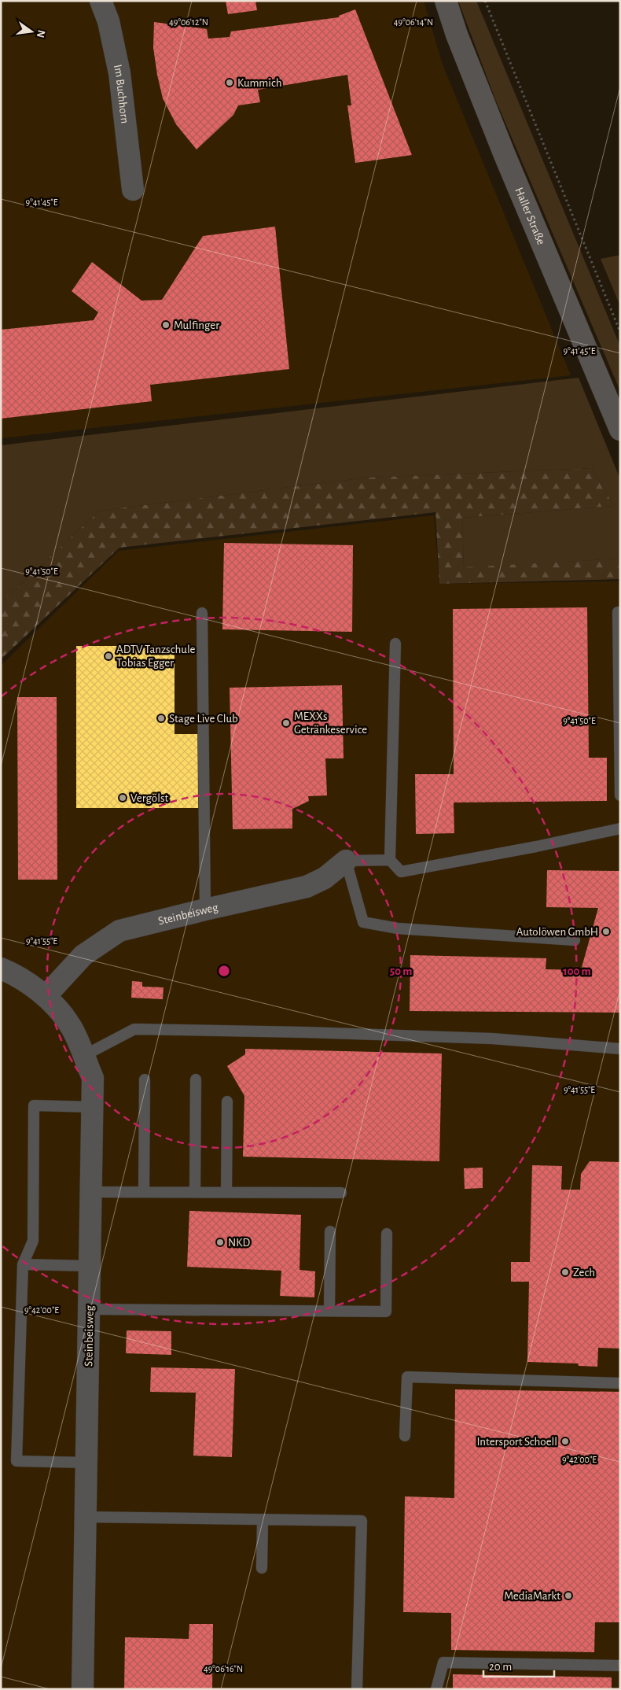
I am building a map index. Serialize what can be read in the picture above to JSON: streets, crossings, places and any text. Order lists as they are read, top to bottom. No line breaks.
{"streets":{"main road":["Haller Straße"],"street":["Im Buchhorn","Steinbeisweg"]},"places":["Kummich","Mulfinger","ADTV Tanzschule Tobias Egger","Stage Live Club","MEXXs Getränkeservice","Vergölst","Autolöwen GmbH","NKD","Zech","Intersport Schoell","MediaMarkt"],"scale_bar":"20 m","north":"right","coordinates":["49°06'12\"N","49°06'14\"N","9°41'45\"E","9°41'50\"E","9°41'55\"E","9°42'00\"E","49°06'16\"N"],"rings":["50 m","100 m"]}
